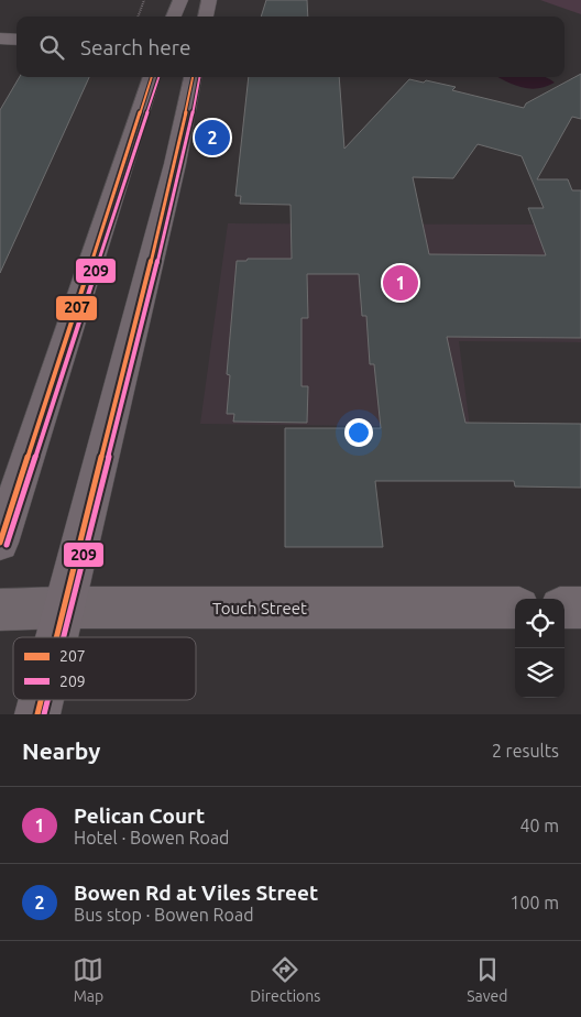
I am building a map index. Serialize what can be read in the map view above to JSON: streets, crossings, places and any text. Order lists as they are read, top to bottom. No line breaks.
{"streets":{"street":["Touch Street"]},"lines":["transit line 207","transit line 209"],"legend":["207","209"],"page":{"search":"Search here","pins":["2","1"],"heading":["Nearby","2 results"],"list":[{"mark":"1","name":"Pelican Court","note":"Hotel · Bowen Road","value":"40 m"},{"mark":"2","name":"Bowen Rd at Viles Street","note":"Bus stop · Bowen Road","value":"100 m"}],"nav":["Map","Directions","Saved"]}}
